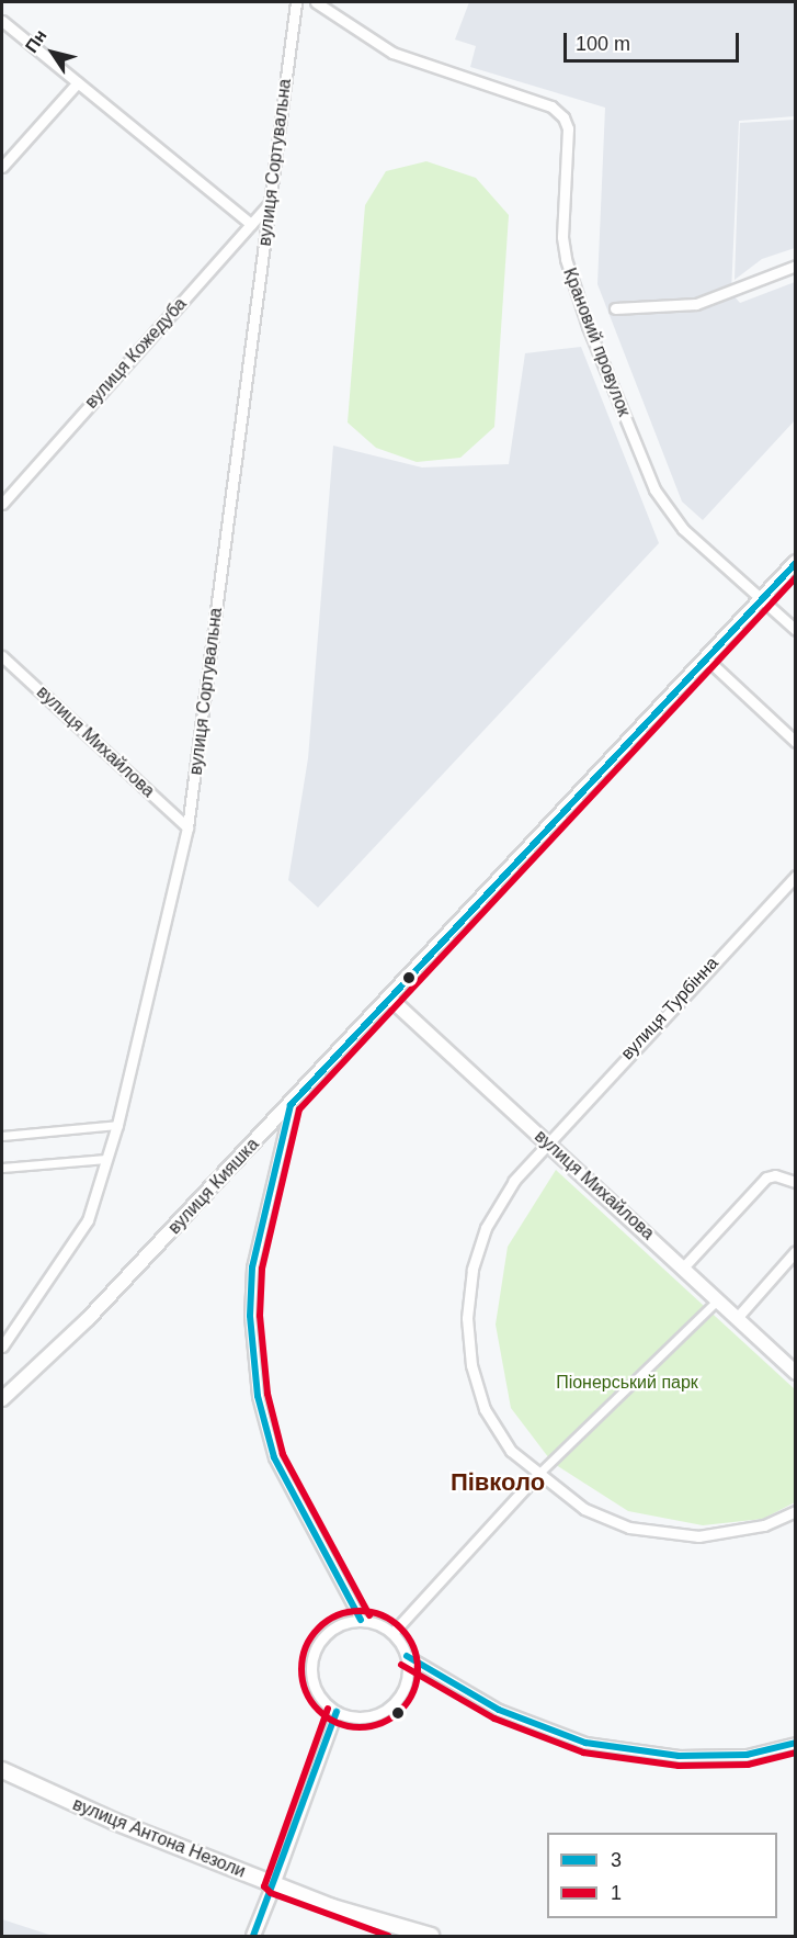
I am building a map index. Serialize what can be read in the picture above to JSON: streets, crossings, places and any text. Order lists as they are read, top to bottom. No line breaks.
{"streets":{"main road":["вулиця Антона Незоли"],"street":["вулиця Сортувальна","Крановий провулок","вулиця Кожедуба","вулиця Михайлова","вулиця Турбінна","вулиця Кияшка"]},"crossings":[["вулиця Сортувальна","вулиця Кожедуба"],["вулиця Сортувальна","вулиця Михайлова"],["Крановий провулок","вулиця Кияшка"],["вулиця Михайлова","вулиця Турбінна"],["вулиця Михайлова","вулиця Кияшка"]],"districts":["Півколо"],"parks":["Піонерський парк"],"lines":["transit line 3","transit line 1"],"legend":["3","1"],"scale_bar":"100 m","north":"top left"}
